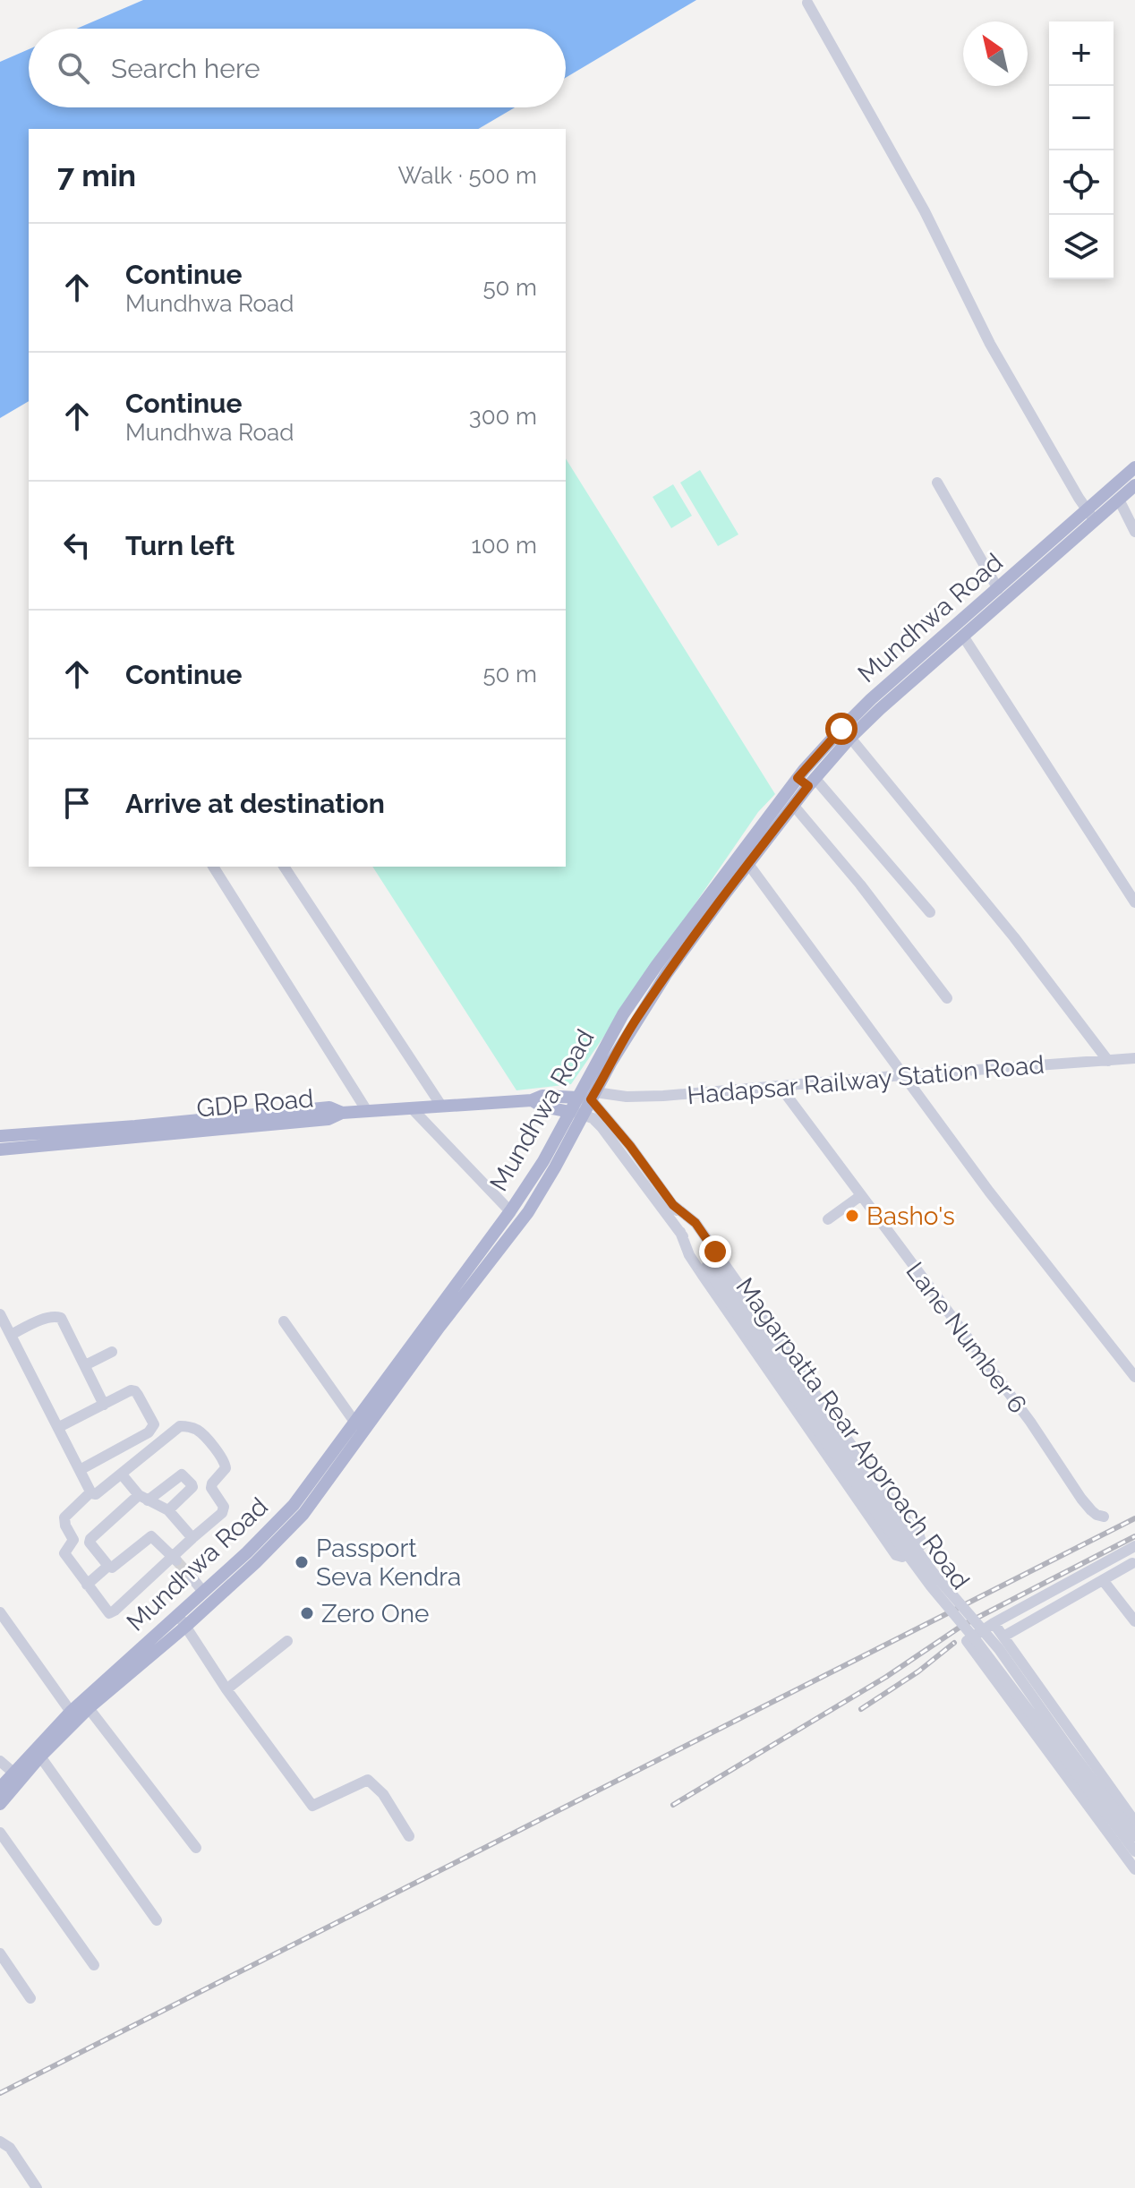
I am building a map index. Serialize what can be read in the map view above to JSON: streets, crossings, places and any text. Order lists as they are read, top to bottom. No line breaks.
{"streets":{"main road":["Mundhwa Road","GDP Road","Magarpatta Rear Approach Road"],"street":["Hadapsar Railway Station Road","Lane Number 6"]},"crossings":[["Mundhwa Road","Hadapsar Railway Station Road"],["Mundhwa Road","Magarpatta Rear Approach Road"],["Hadapsar Railway Station Road","Lane Number 6"],["Hadapsar Railway Station Road","Magarpatta Rear Approach Road"]],"places":["Basho's","Passport Seva Kendra","Zero One"],"north":"top left","page":{"map_buttons":["+","−"],"search":"Search here","heading":["7 min","Walk · 500 m"],"list":[["Continue","Mundhwa Road","50 m"],["Continue","Mundhwa Road","300 m"],["Turn left","100 m"],["Continue","50 m"],"Arrive at destination"]}}
